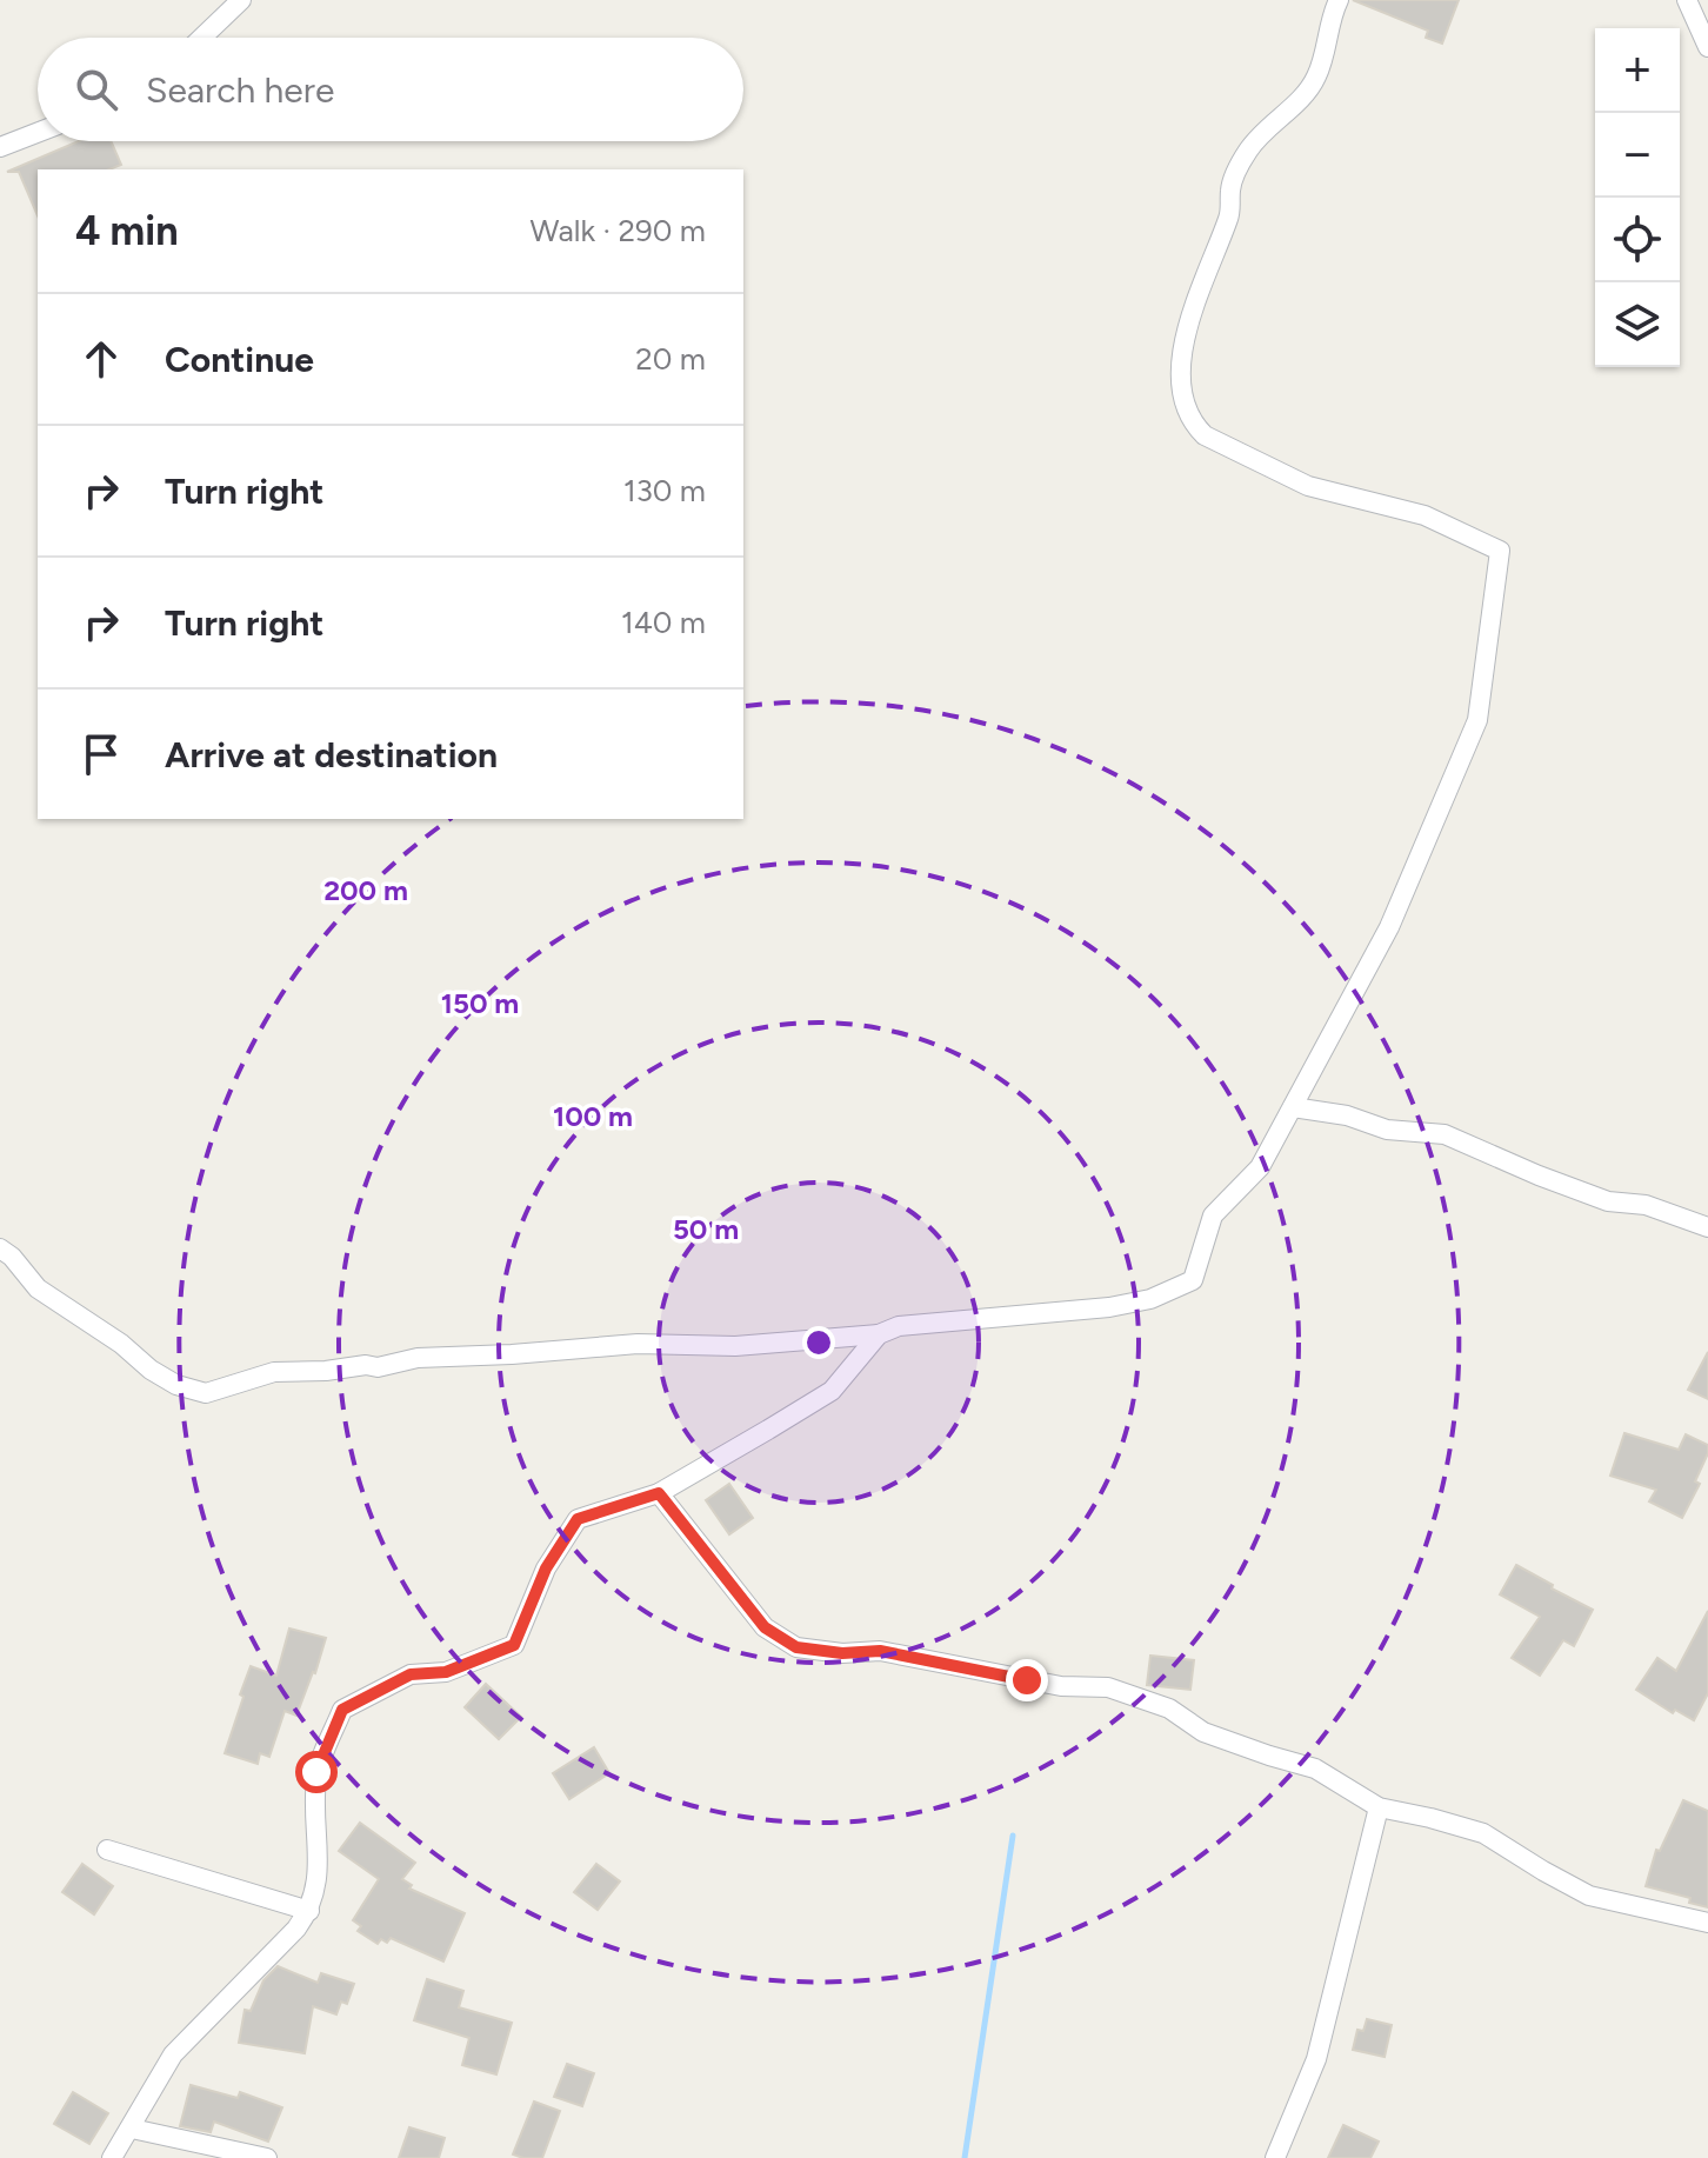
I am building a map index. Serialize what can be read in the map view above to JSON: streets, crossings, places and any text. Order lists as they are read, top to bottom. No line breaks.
{"page":{"map_buttons":["+","−"],"search":"Search here","heading":["4 min","Walk · 290 m"],"list":[["Continue","20 m"],["Turn right","130 m"],["Turn right","140 m"],"Arrive at destination"]},"rings":["200 m","150 m","100 m","50 m"]}
